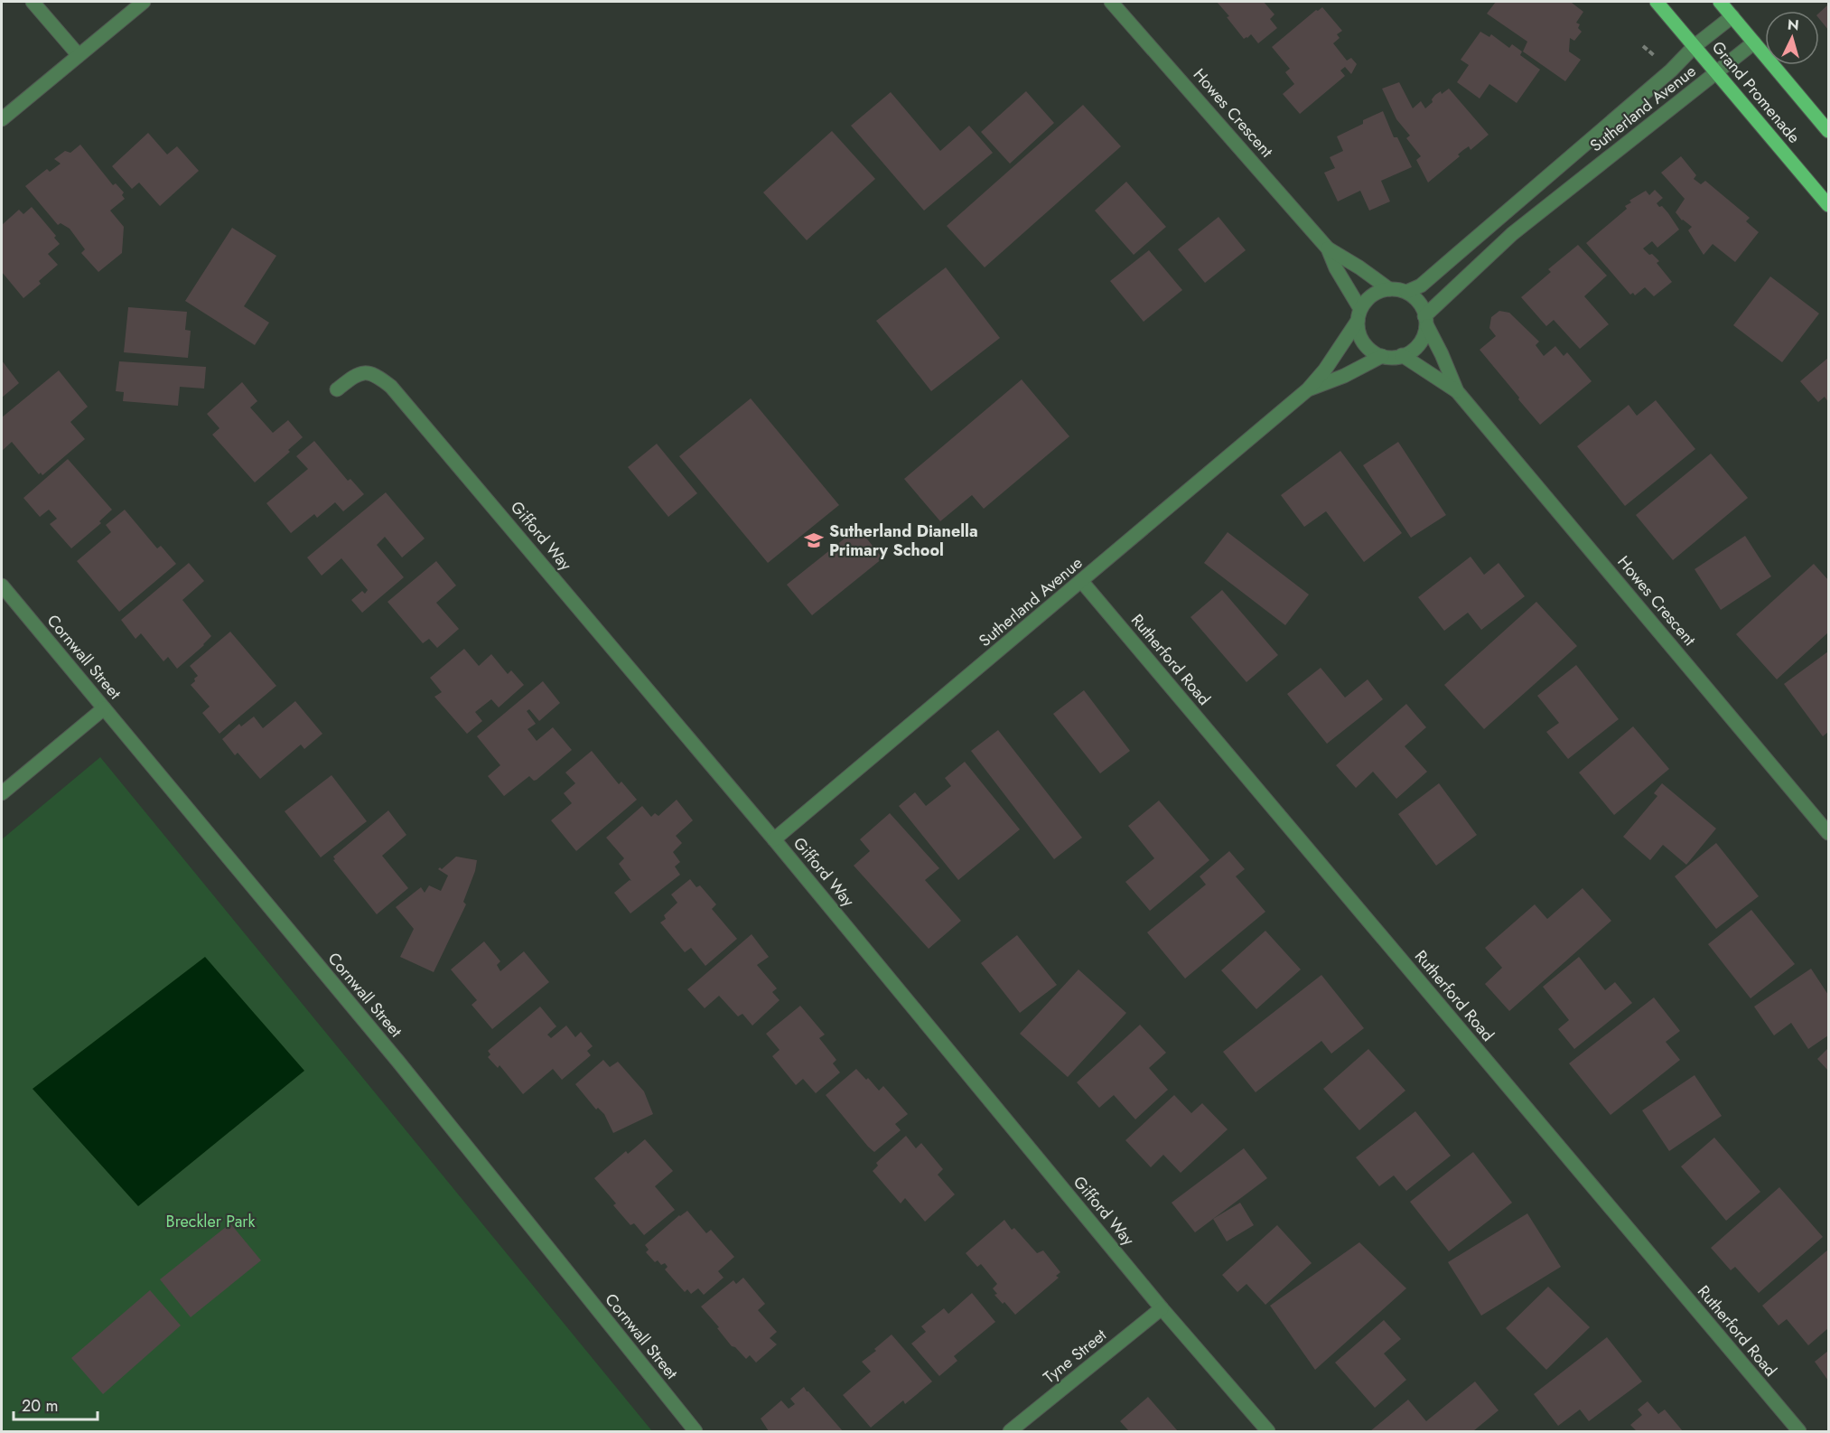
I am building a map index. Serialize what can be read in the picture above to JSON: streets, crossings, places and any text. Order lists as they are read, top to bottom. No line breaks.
{"streets":{"main road":["Grand Promenade"],"street":["Sutherland Avenue","Howes Crescent","Gifford Way","Cornwall Street","Rutherford Road","Tyne Street"]},"crossings":[["Grand Promenade","Sutherland Avenue"],["Sutherland Avenue","Howes Crescent"],["Sutherland Avenue","Gifford Way"],["Sutherland Avenue","Rutherford Road"],["Gifford Way","Tyne Street"]],"parks":["Breckler Park"],"places":{"school or university":["Sutherland Dianella Primary School"]},"scale_bar":"20 m","north":"top"}
